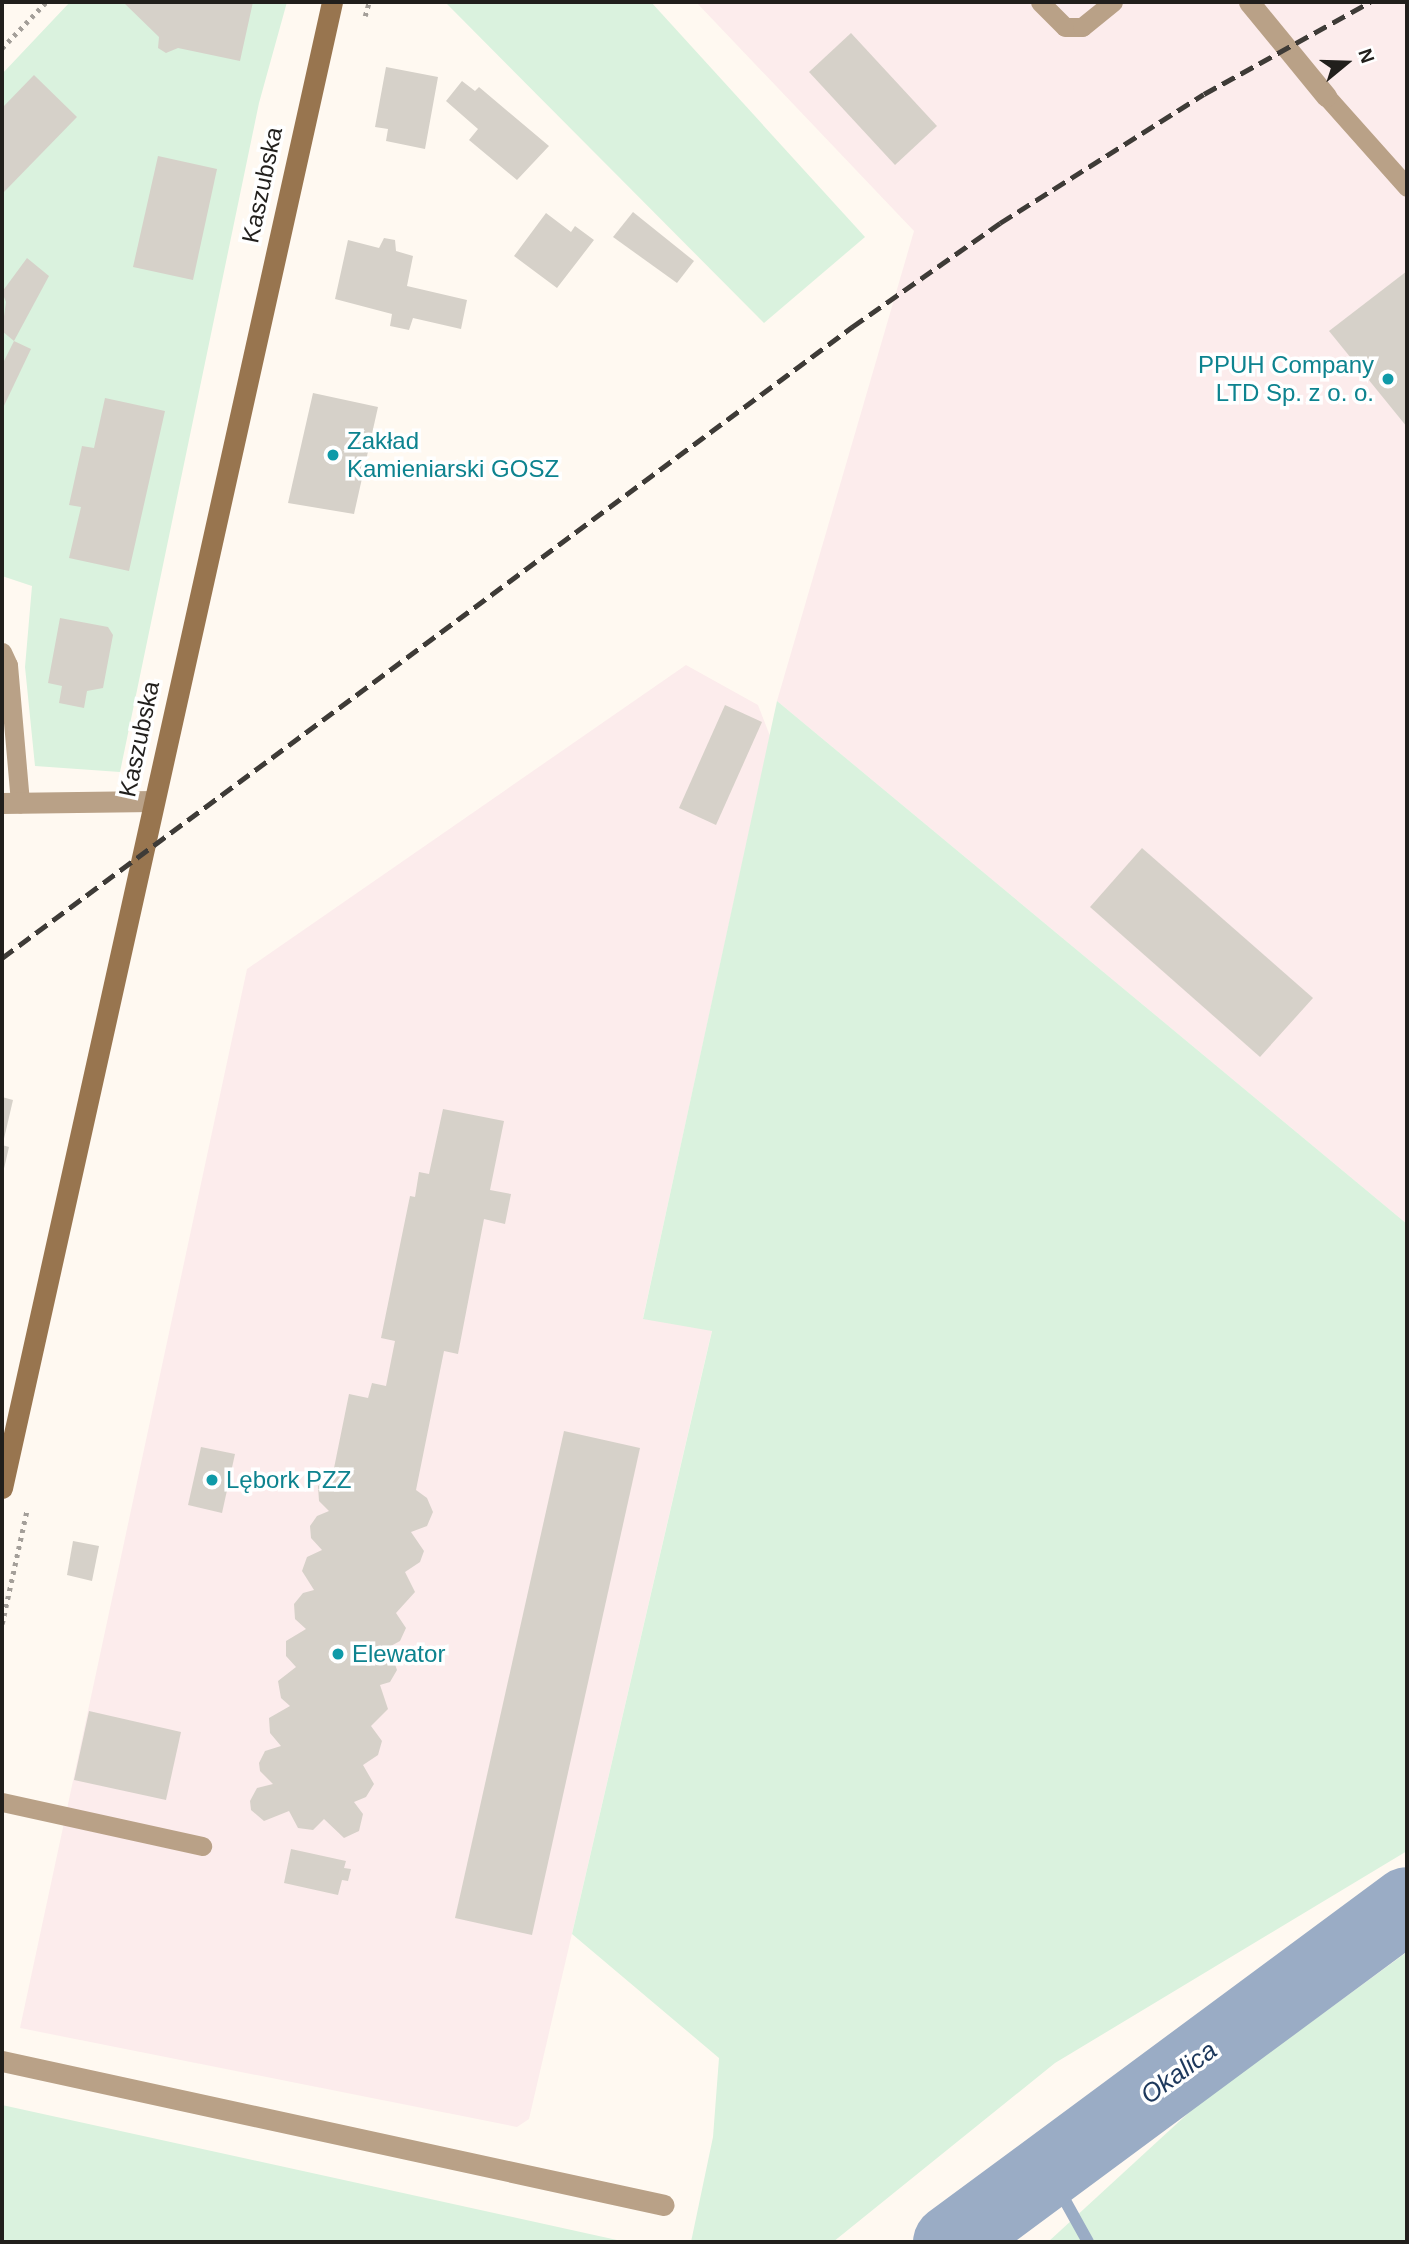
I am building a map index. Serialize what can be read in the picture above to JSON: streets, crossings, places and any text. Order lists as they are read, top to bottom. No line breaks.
{"streets":{"street":["Kaszubska"]},"water":["Okalica"],"places":["PPUH Company LTD Sp. z o. o.","Zakład Kamieniarski GOSZ","Lębork PZZ","Elewator"],"north":"right"}
